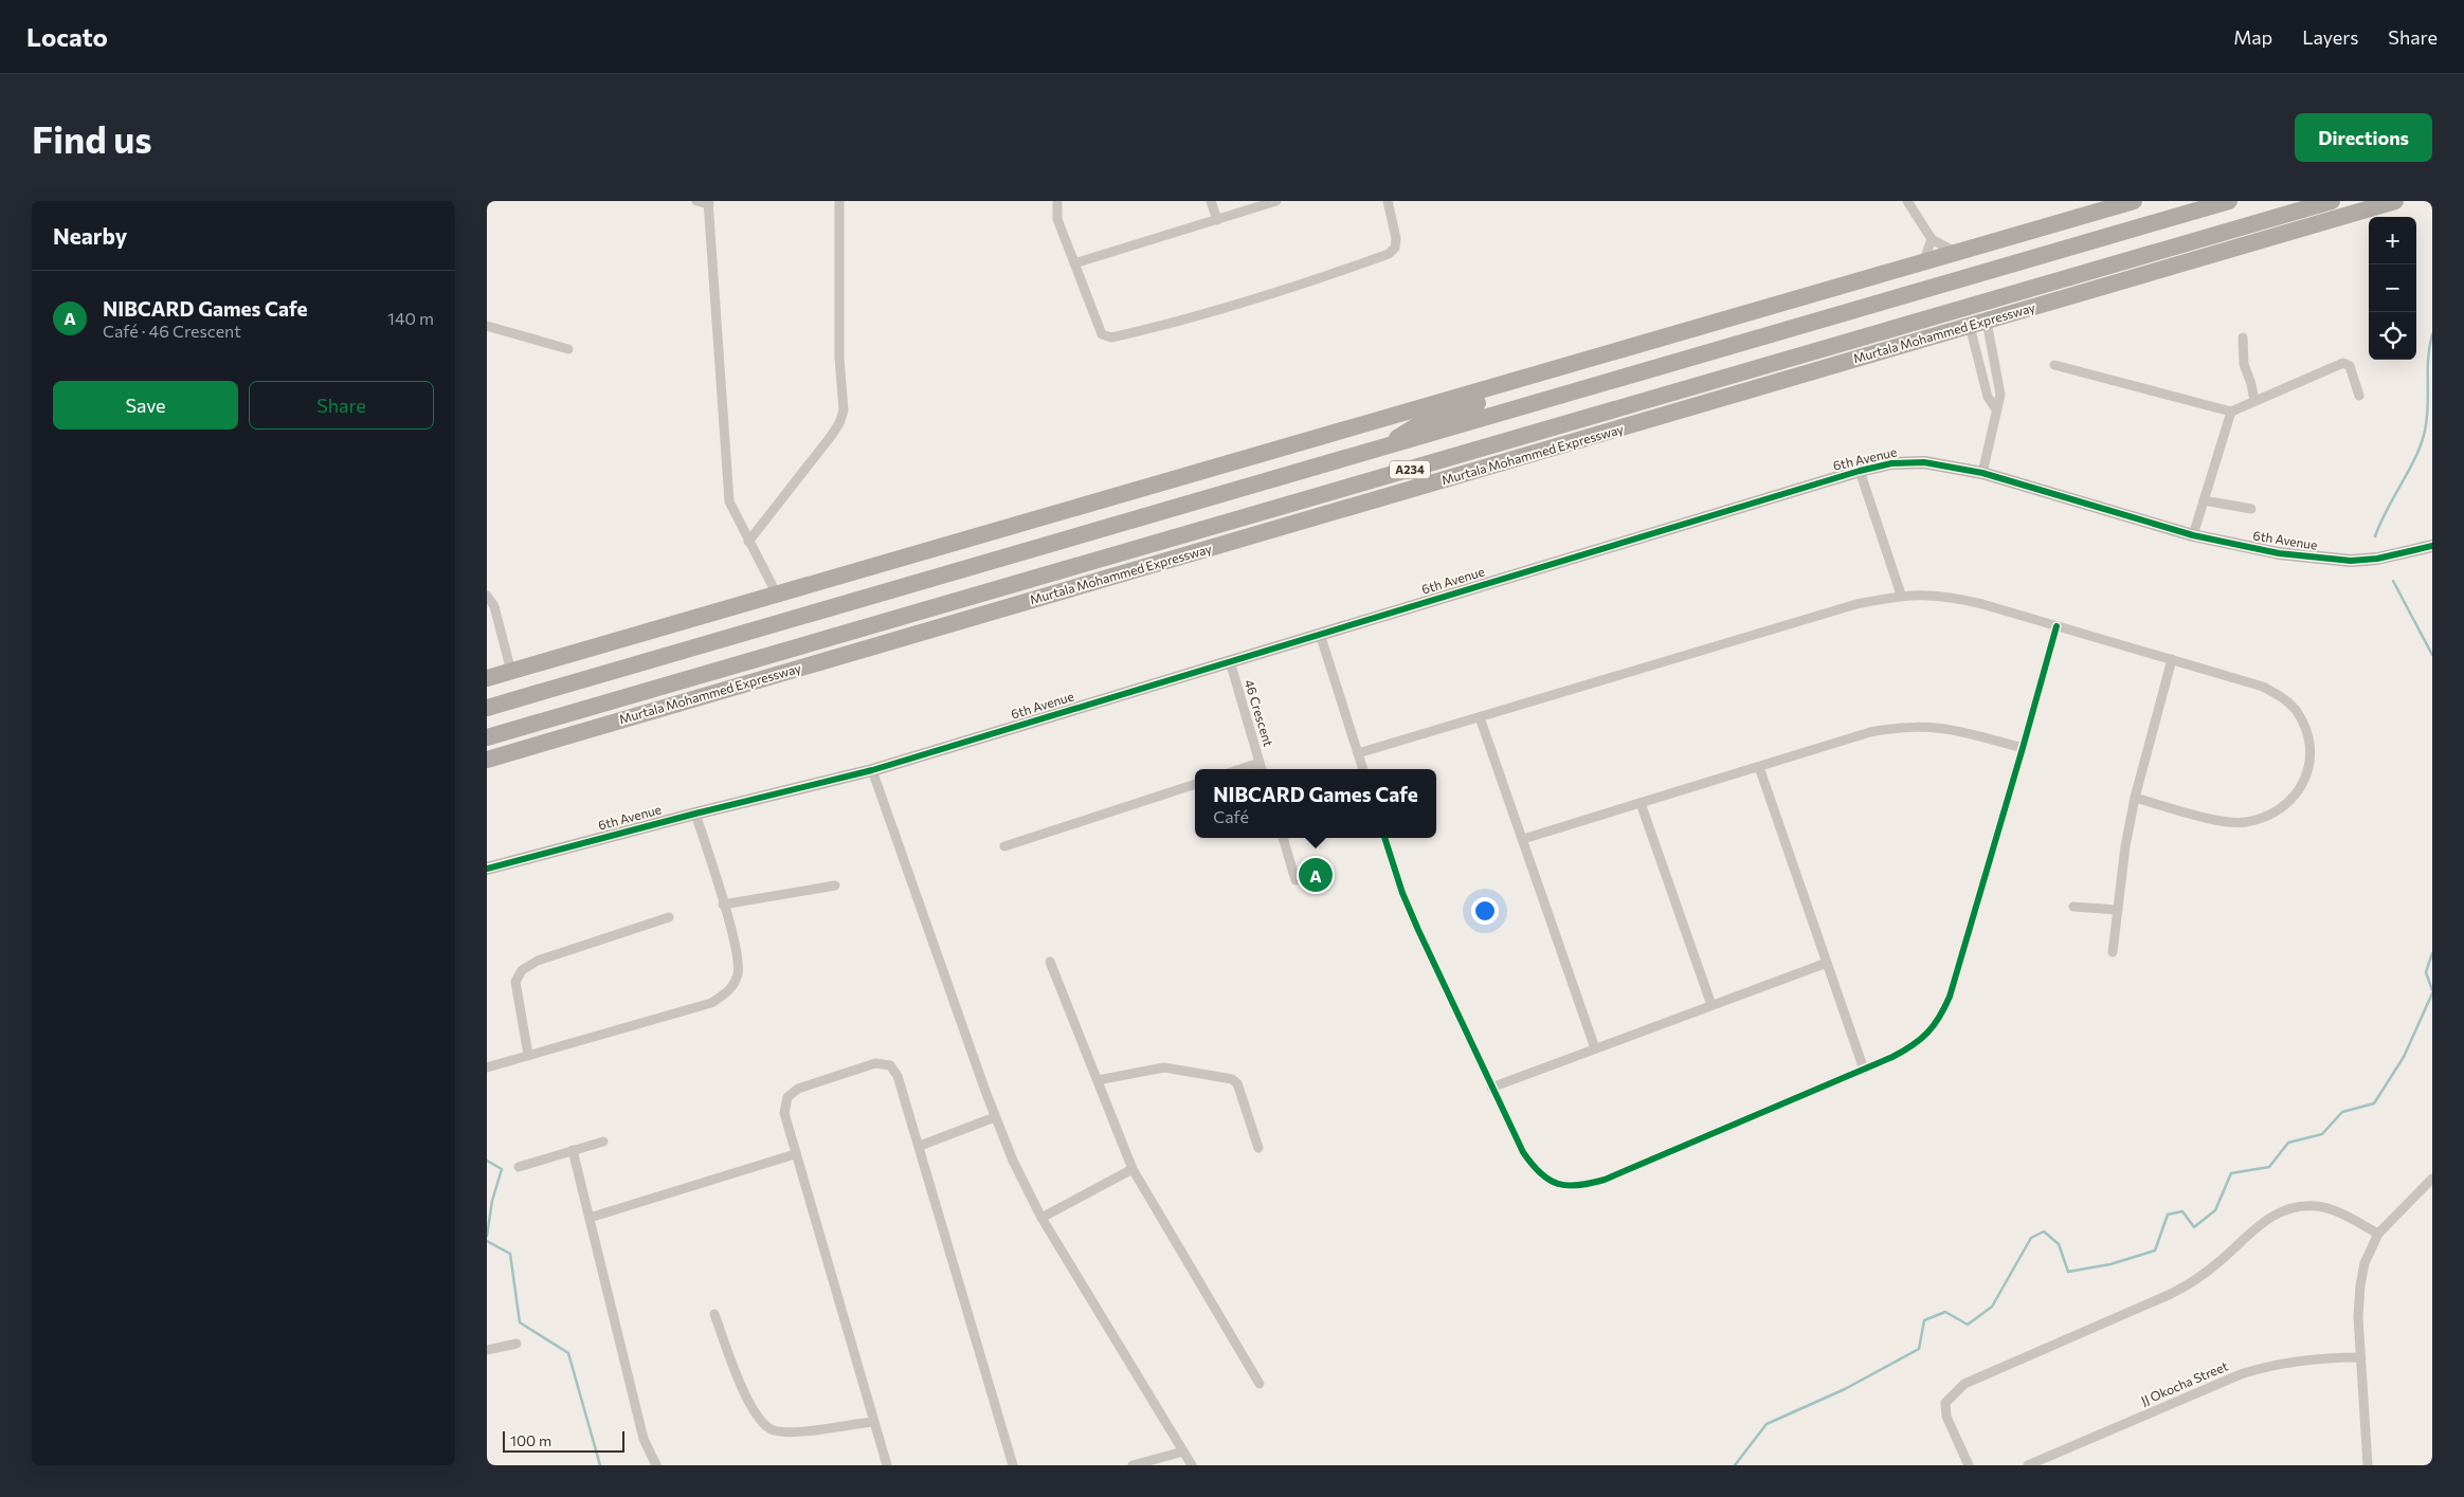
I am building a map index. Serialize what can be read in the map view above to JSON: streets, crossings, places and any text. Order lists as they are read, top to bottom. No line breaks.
{"streets":{"highway":["Murtala Mohammed Expressway","A234"],"street":["6th Avenue","46 Crescent","JJ Okocha Street"]},"crossings":[["6th Avenue","46 Crescent"]],"scale_bar":"100 m","page":{"header":"Locato","nav":["Map","Layers","Share"],"buttons":["Directions",["Save","Share"]],"title":"Find us","heading":"Nearby","map_buttons":["+","−"],"list":[{"mark":"A","name":"NIBCARD Games Cafe","note":"Café · 46 Crescent","value":"140 m"}],"popup":["NIBCARD Games Cafe","Café"],"pins":"A","scale":"100 m"}}
